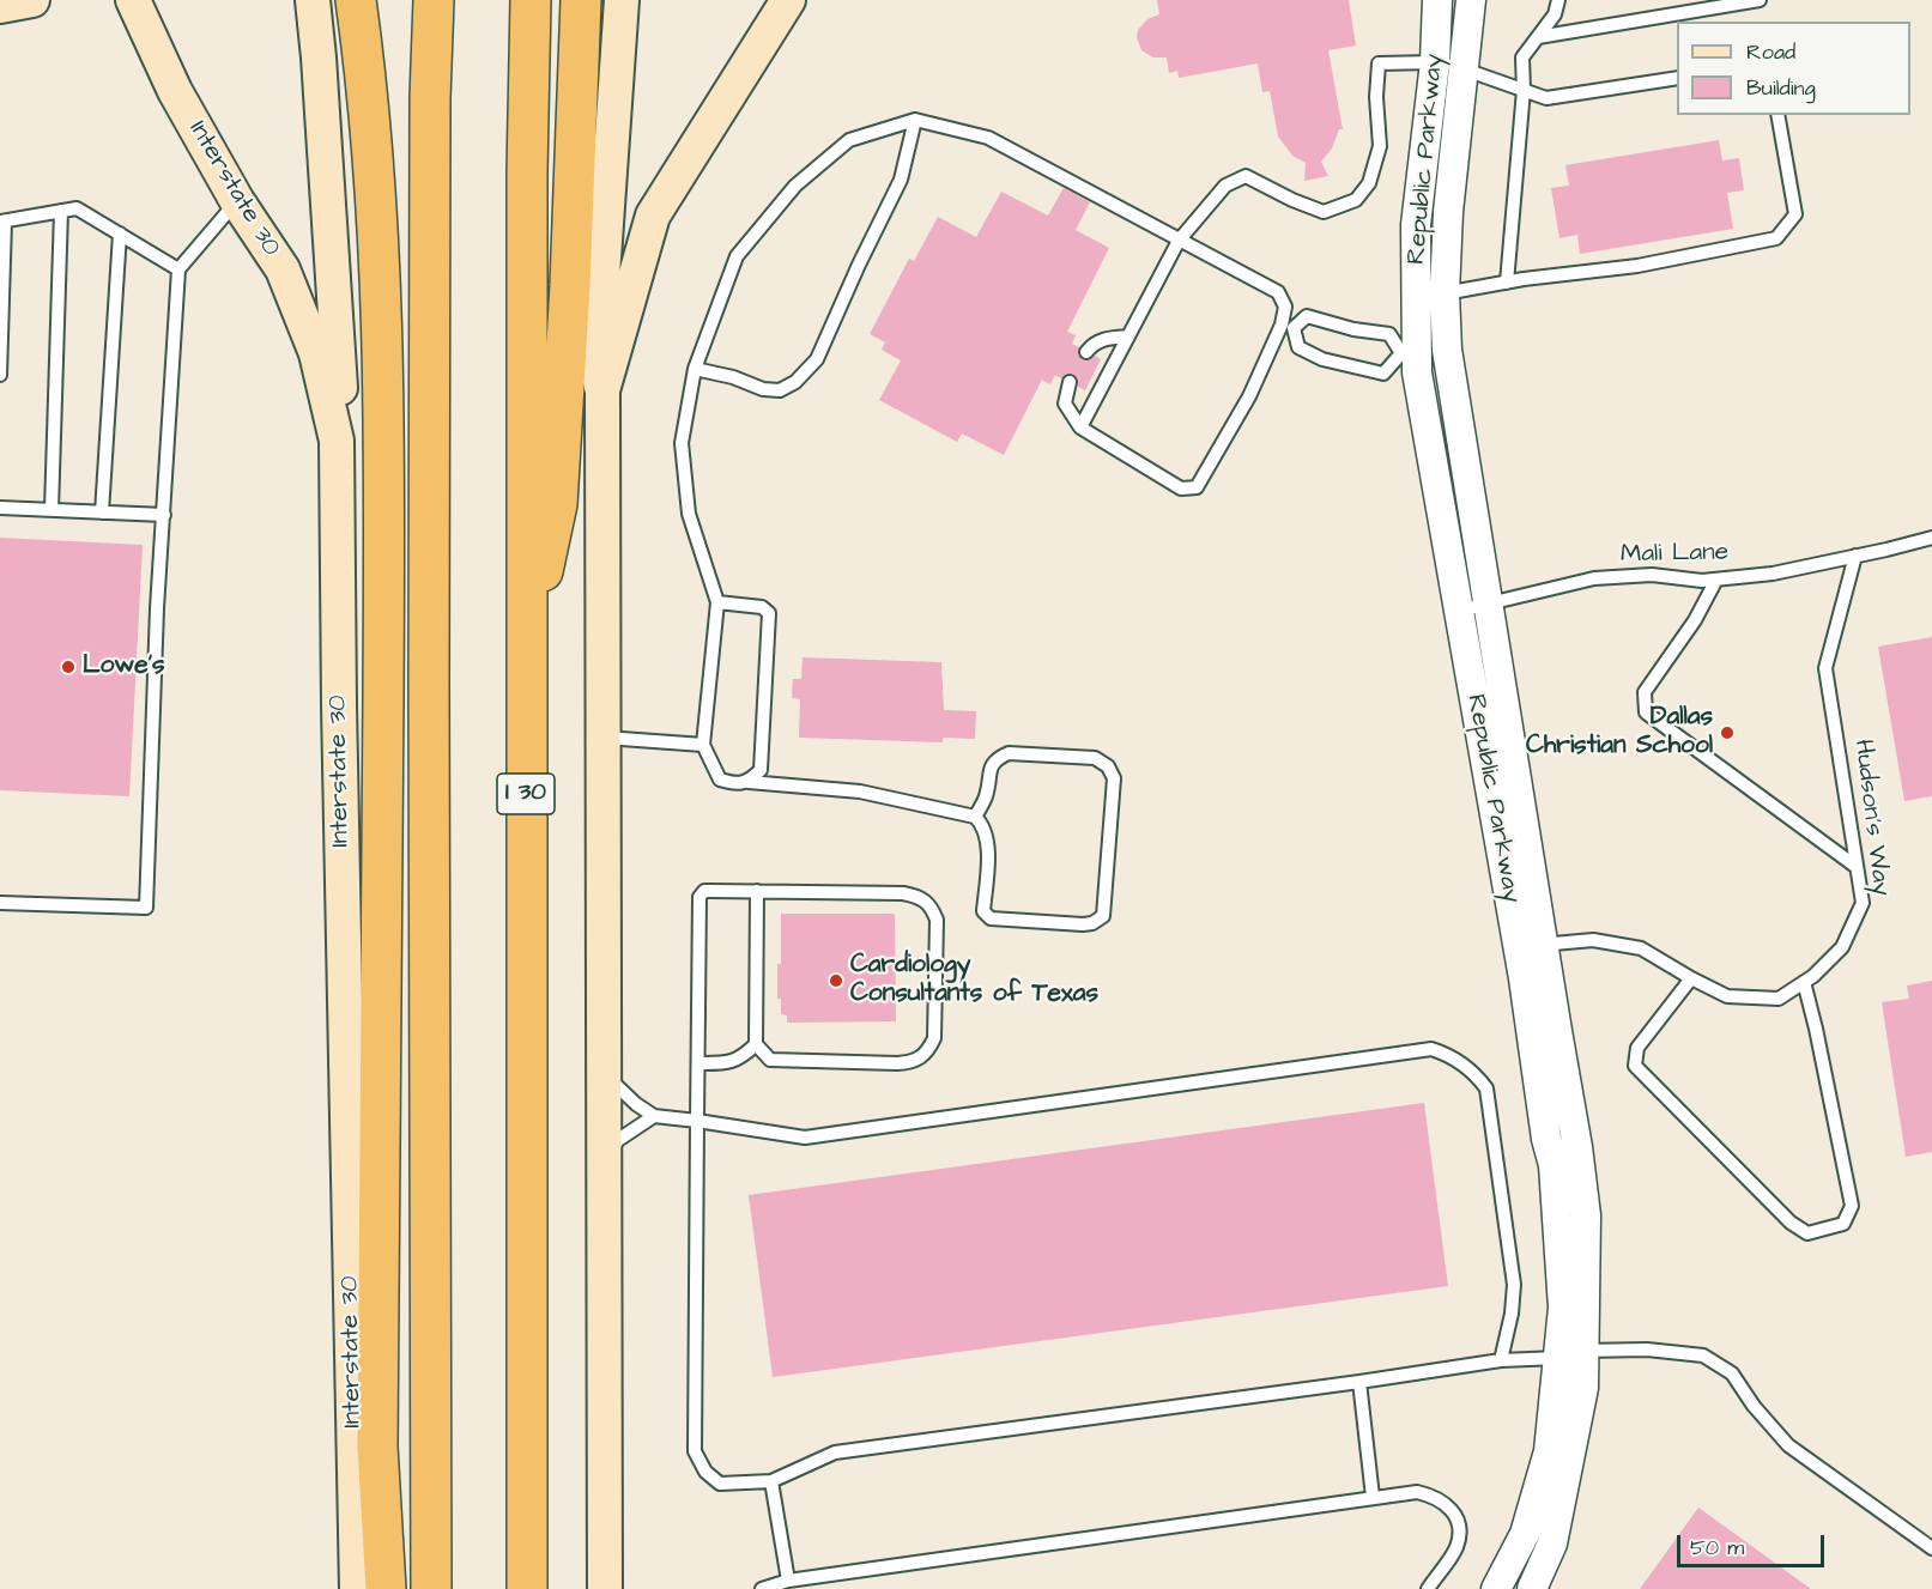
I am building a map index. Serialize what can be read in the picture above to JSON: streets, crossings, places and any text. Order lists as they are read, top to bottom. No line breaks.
{"streets":{"highway":["I 30"],"main road":["Interstate 30"],"street":["Republic Parkway"],"lane":["Mali Lane","Hudson's Way"]},"crossings":[["Republic Parkway","Mali Lane"],["Republic Parkway","Hudson's Way"],["Mali Lane","Hudson's Way"]],"places":["Lowe's","Dallas Christian School","Cardiology Consultants of Texas"],"legend":["Road","Building"],"scale_bar":"50 m"}
